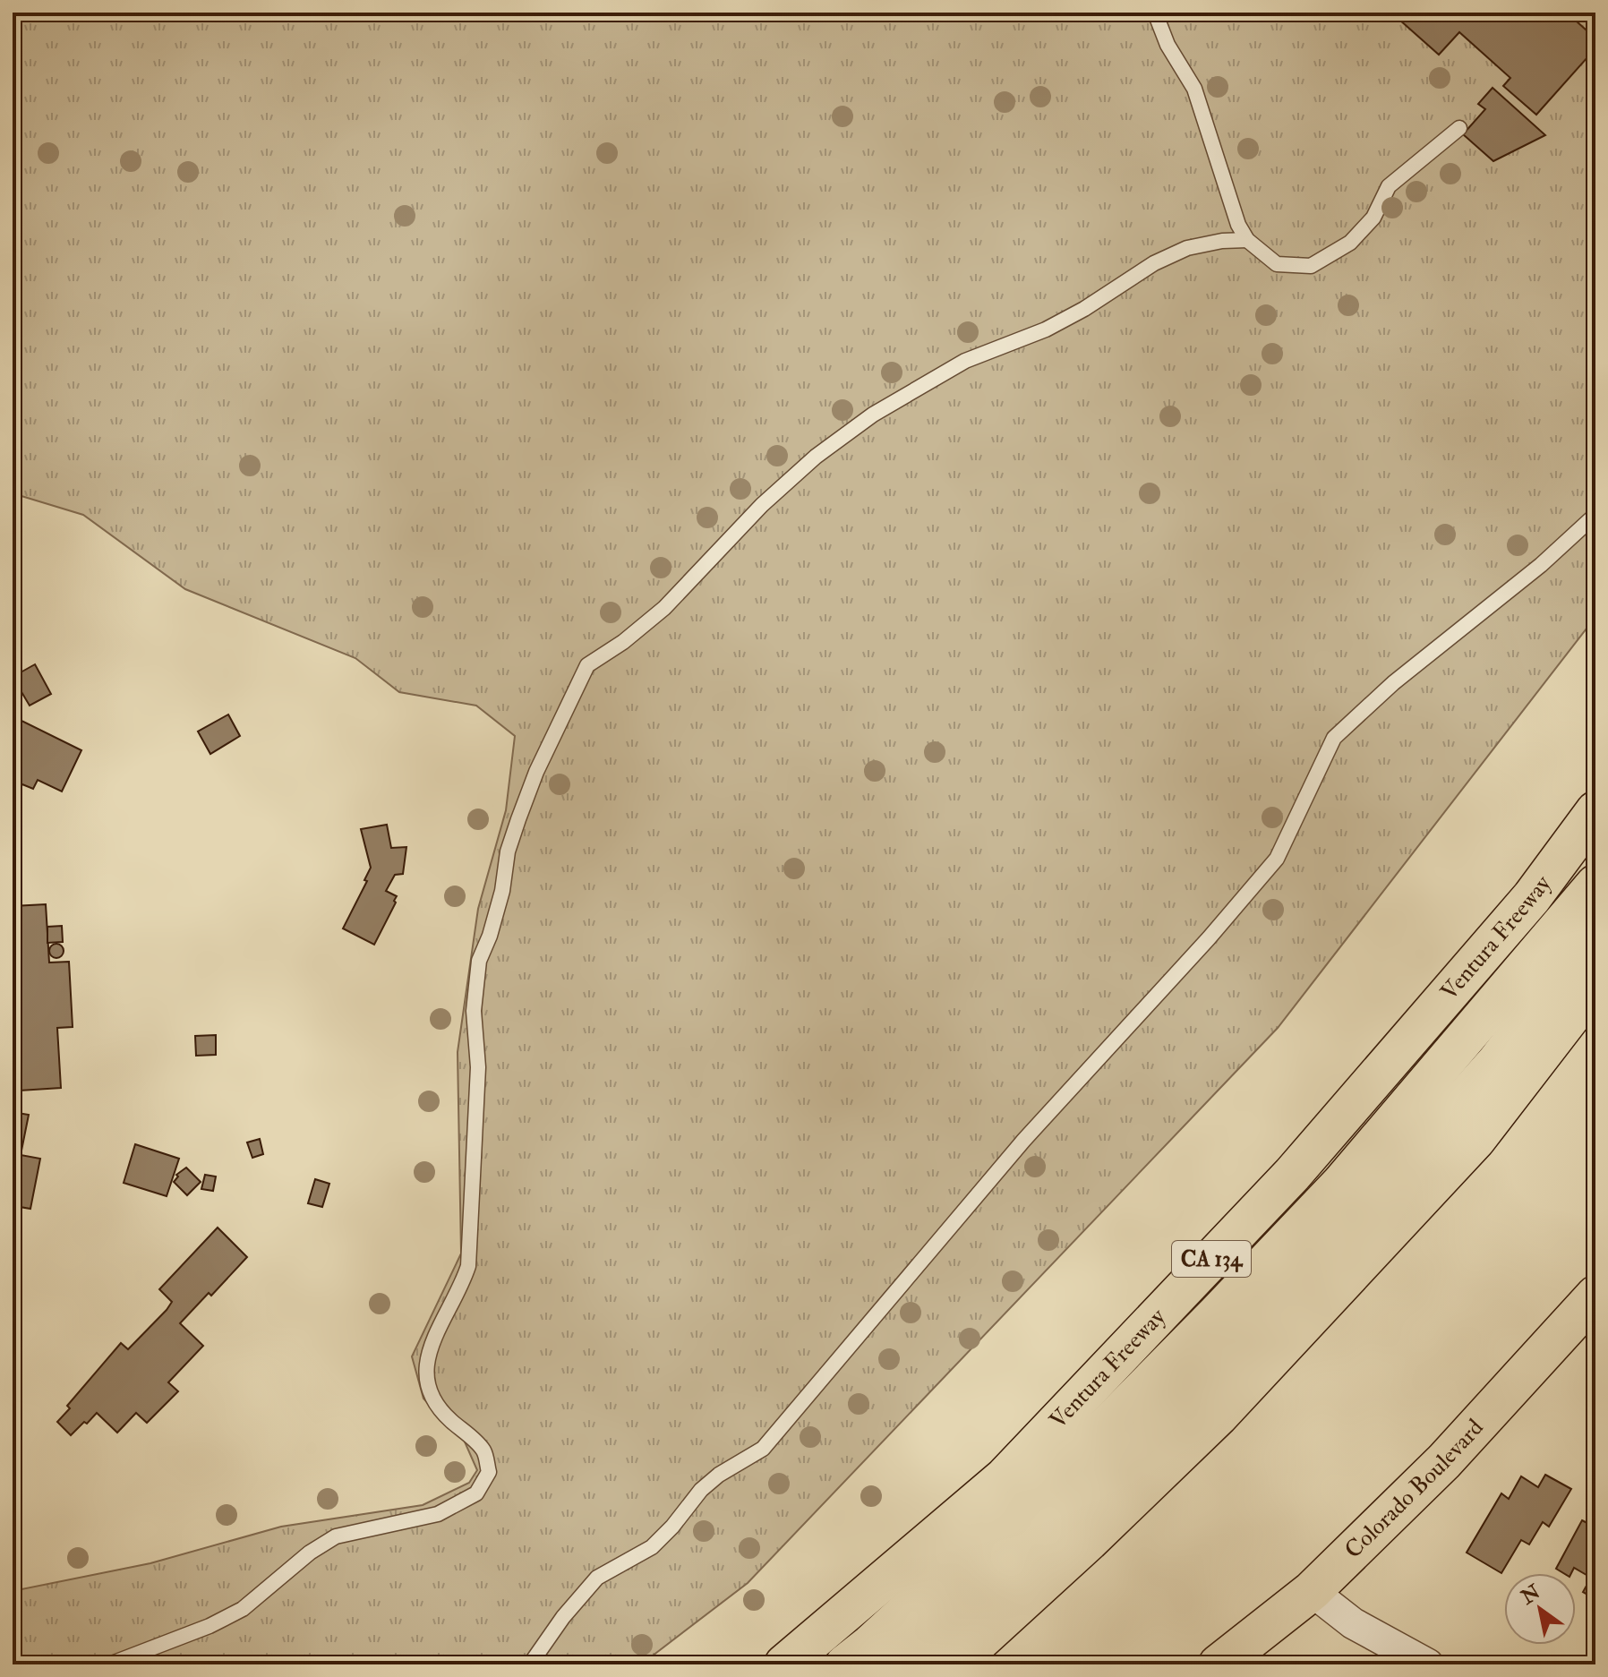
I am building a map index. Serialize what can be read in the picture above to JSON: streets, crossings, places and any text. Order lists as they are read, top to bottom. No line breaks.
{"streets":{"main road":["Ventura Freeway","CA 134","Colorado Boulevard"]},"north":"top left"}
